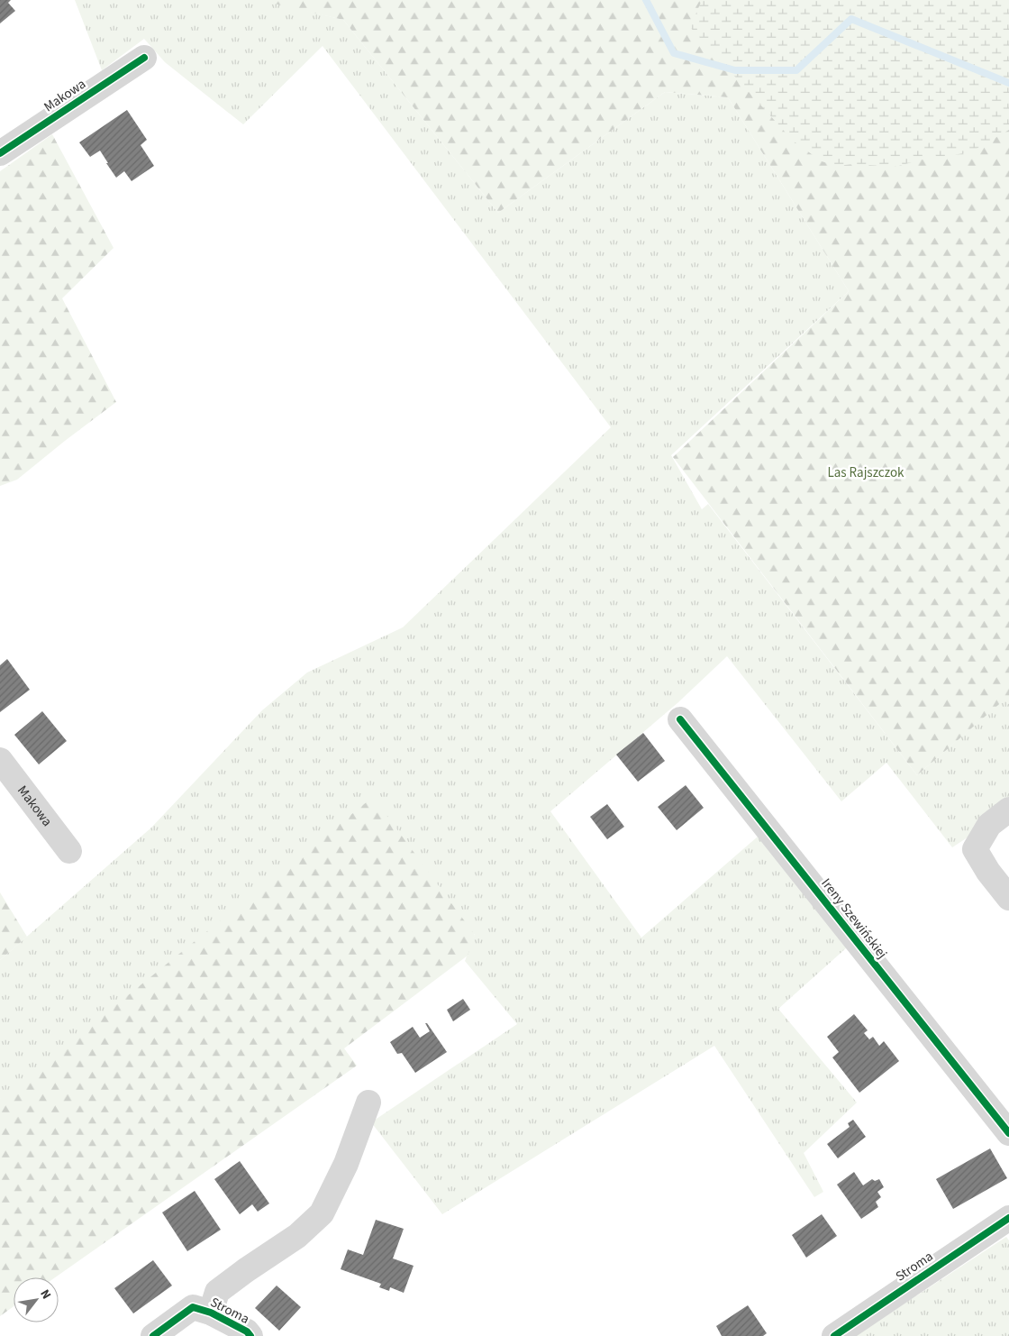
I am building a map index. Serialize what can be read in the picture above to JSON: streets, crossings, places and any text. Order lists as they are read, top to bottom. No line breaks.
{"streets":{"street":["Makowa","Ireny Szewińskiej","Stroma"]},"parks":["Las Rajszczok"],"north":"top right"}
